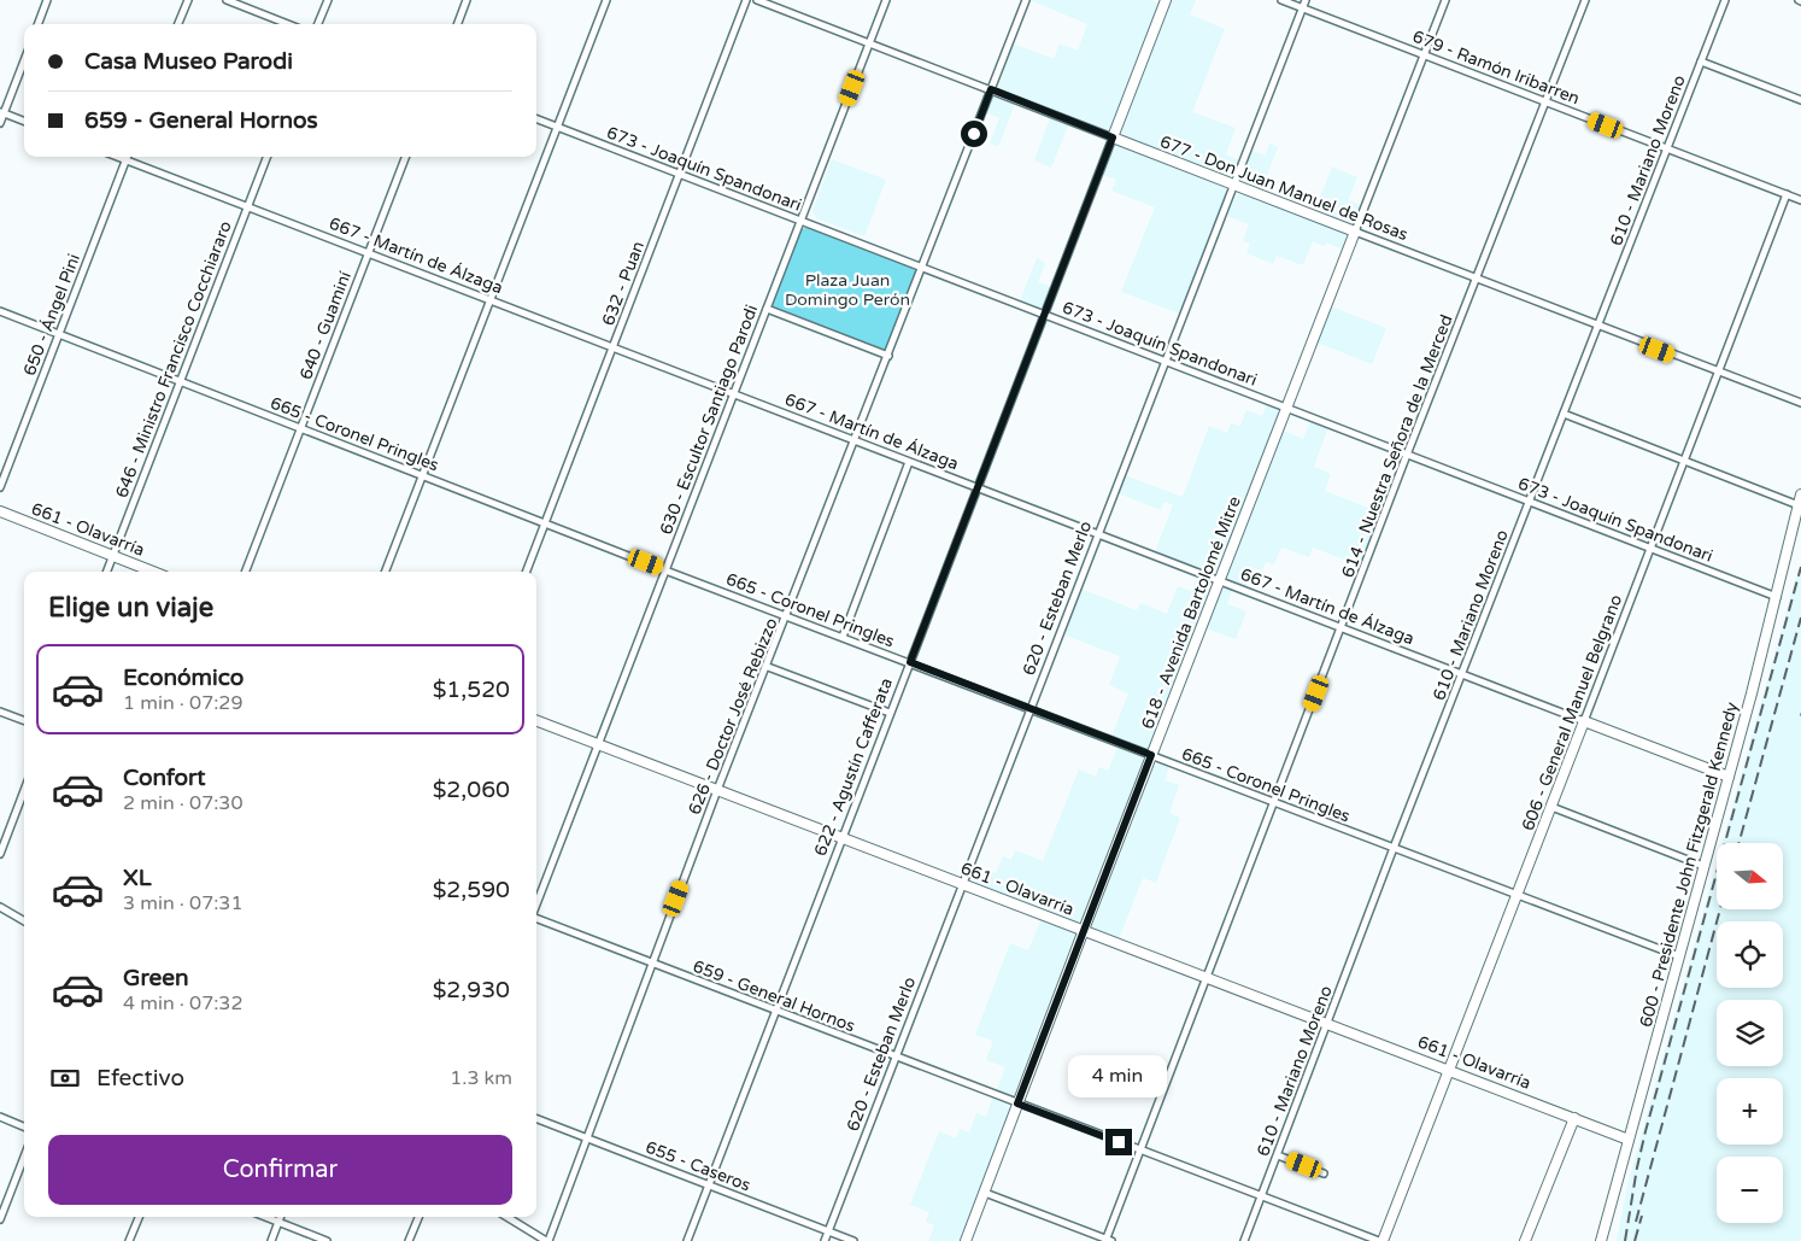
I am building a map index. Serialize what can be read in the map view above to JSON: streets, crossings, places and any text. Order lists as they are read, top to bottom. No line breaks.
{"streets":{"street":["679 - Ramón Iribarren","610 - Mariano Moreno","673 - Joaquín Spandonari","677 - Don Juan Manuel de Rosas","667 - Martín de Álzaga","632 - Puan","650 - Ángel Pini","640 - Guaminí","646 - Ministro Francisco Cocchiararo","630 - Escultor Santiago Parodi","665 - Coronel Pringles","614 - Nuestra Señora de la Merced","661 - Olavarría","620 - Esteban Merlo","618 - Avenida Bartolomé Mitre","606 - General Manuel Belgrano","626 - Doctor José Rebizzo","622 - Agustín Cafferata","600 - Presidente John Fitzgerald Kennedy","659 - General Hornos","655 - Caseros"]},"crossings":[["679 - Ramón Iribarren","610 - Mariano Moreno"],["679 - Ramón Iribarren","614 - Nuestra Señora de la Merced"],["679 - Ramón Iribarren","620 - Esteban Merlo"],["679 - Ramón Iribarren","606 - General Manuel Belgrano"],["610 - Mariano Moreno","673 - Joaquín Spandonari"],["610 - Mariano Moreno","677 - Don Juan Manuel de Rosas"],["610 - Mariano Moreno","667 - Martín de Álzaga"],["610 - Mariano Moreno","665 - Coronel Pringles"],["610 - Mariano Moreno","661 - Olavarría"],["610 - Mariano Moreno","659 - General Hornos"],["673 - Joaquín Spandonari","632 - Puan"],["673 - Joaquín Spandonari","630 - Escultor Santiago Parodi"],["673 - Joaquín Spandonari","614 - Nuestra Señora de la Merced"],["673 - Joaquín Spandonari","620 - Esteban Merlo"],["673 - Joaquín Spandonari","618 - Avenida Bartolomé Mitre"],["673 - Joaquín Spandonari","606 - General Manuel Belgrano"],["673 - Joaquín Spandonari","626 - Doctor José Rebizzo"],["673 - Joaquín Spandonari","622 - Agustín Cafferata"],["673 - Joaquín Spandonari","600 - Presidente John Fitzgerald Kennedy"],["677 - Don Juan Manuel de Rosas","630 - Escultor Santiago Parodi"],["677 - Don Juan Manuel de Rosas","614 - Nuestra Señora de la Merced"],["677 - Don Juan Manuel de Rosas","620 - Esteban Merlo"],["677 - Don Juan Manuel de Rosas","618 - Avenida Bartolomé Mitre"],["677 - Don Juan Manuel de Rosas","606 - General Manuel Belgrano"],["677 - Don Juan Manuel de Rosas","626 - Doctor José Rebizzo"],["677 - Don Juan Manuel de Rosas","622 - Agustín Cafferata"],["667 - Martín de Álzaga","632 - Puan"],["667 - Martín de Álzaga","650 - Ángel Pini"],["667 - Martín de Álzaga","640 - Guaminí"],["667 - Martín de Álzaga","646 - Ministro Francisco Cocchiararo"],["667 - Martín de Álzaga","630 - Escultor Santiago Parodi"],["667 - Martín de Álzaga","614 - Nuestra Señora de la Merced"],["667 - Martín de Álzaga","620 - Esteban Merlo"],["667 - Martín de Álzaga","618 - Avenida Bartolomé Mitre"],["667 - Martín de Álzaga","606 - General Manuel Belgrano"],["667 - Martín de Álzaga","626 - Doctor José Rebizzo"],["667 - Martín de Álzaga","622 - Agustín Cafferata"],["667 - Martín de Álzaga","600 - Presidente John Fitzgerald Kennedy"],["632 - Puan","665 - Coronel Pringles"],["650 - Ángel Pini","665 - Coronel Pringles"],["640 - Guaminí","665 - Coronel Pringles"],["646 - Ministro Francisco Cocchiararo","665 - Coronel Pringles"],["646 - Ministro Francisco Cocchiararo","661 - Olavarría"],["630 - Escultor Santiago Parodi","665 - Coronel Pringles"],["630 - Escultor Santiago Parodi","661 - Olavarría"],["665 - Coronel Pringles","614 - Nuestra Señora de la Merced"],["665 - Coronel Pringles","620 - Esteban Merlo"],["665 - Coronel Pringles","618 - Avenida Bartolomé Mitre"],["665 - Coronel Pringles","606 - General Manuel Belgrano"],["665 - Coronel Pringles","626 - Doctor José Rebizzo"],["665 - Coronel Pringles","622 - Agustín Cafferata"],["665 - Coronel Pringles","600 - Presidente John Fitzgerald Kennedy"],["614 - Nuestra Señora de la Merced","661 - Olavarría"],["614 - Nuestra Señora de la Merced","659 - General Hornos"],["661 - Olavarría","620 - Esteban Merlo"],["661 - Olavarría","618 - Avenida Bartolomé Mitre"],["661 - Olavarría","606 - General Manuel Belgrano"],["661 - Olavarría","626 - Doctor José Rebizzo"],["661 - Olavarría","622 - Agustín Cafferata"],["661 - Olavarría","600 - Presidente John Fitzgerald Kennedy"],["620 - Esteban Merlo","659 - General Hornos"],["620 - Esteban Merlo","655 - Caseros"],["618 - Avenida Bartolomé Mitre","659 - General Hornos"],["606 - General Manuel Belgrano","659 - General Hornos"],["626 - Doctor José Rebizzo","659 - General Hornos"],["626 - Doctor José Rebizzo","655 - Caseros"],["622 - Agustín Cafferata","659 - General Hornos"],["622 - Agustín Cafferata","655 - Caseros"]],"parks":["Plaza Juan Domingo Perón"],"north":"right","page":{"banner":["Casa Museo Parodi","659 - General Hornos"],"heading":"Elige un viaje","list":[{"name":"Económico","note":"1 min · 07:29","value":"$1,520"},{"name":"Confort","note":"2 min · 07:30","value":"$2,060"},{"name":"XL","note":"3 min · 07:31","value":"$2,590"},{"name":"Green","note":"4 min · 07:32","value":"$2,930"}],"map_buttons":["+","−"],"pay":["Efectivo","1.3 km"],"bubble":"4 min","buttons":"Confirmar"}}
